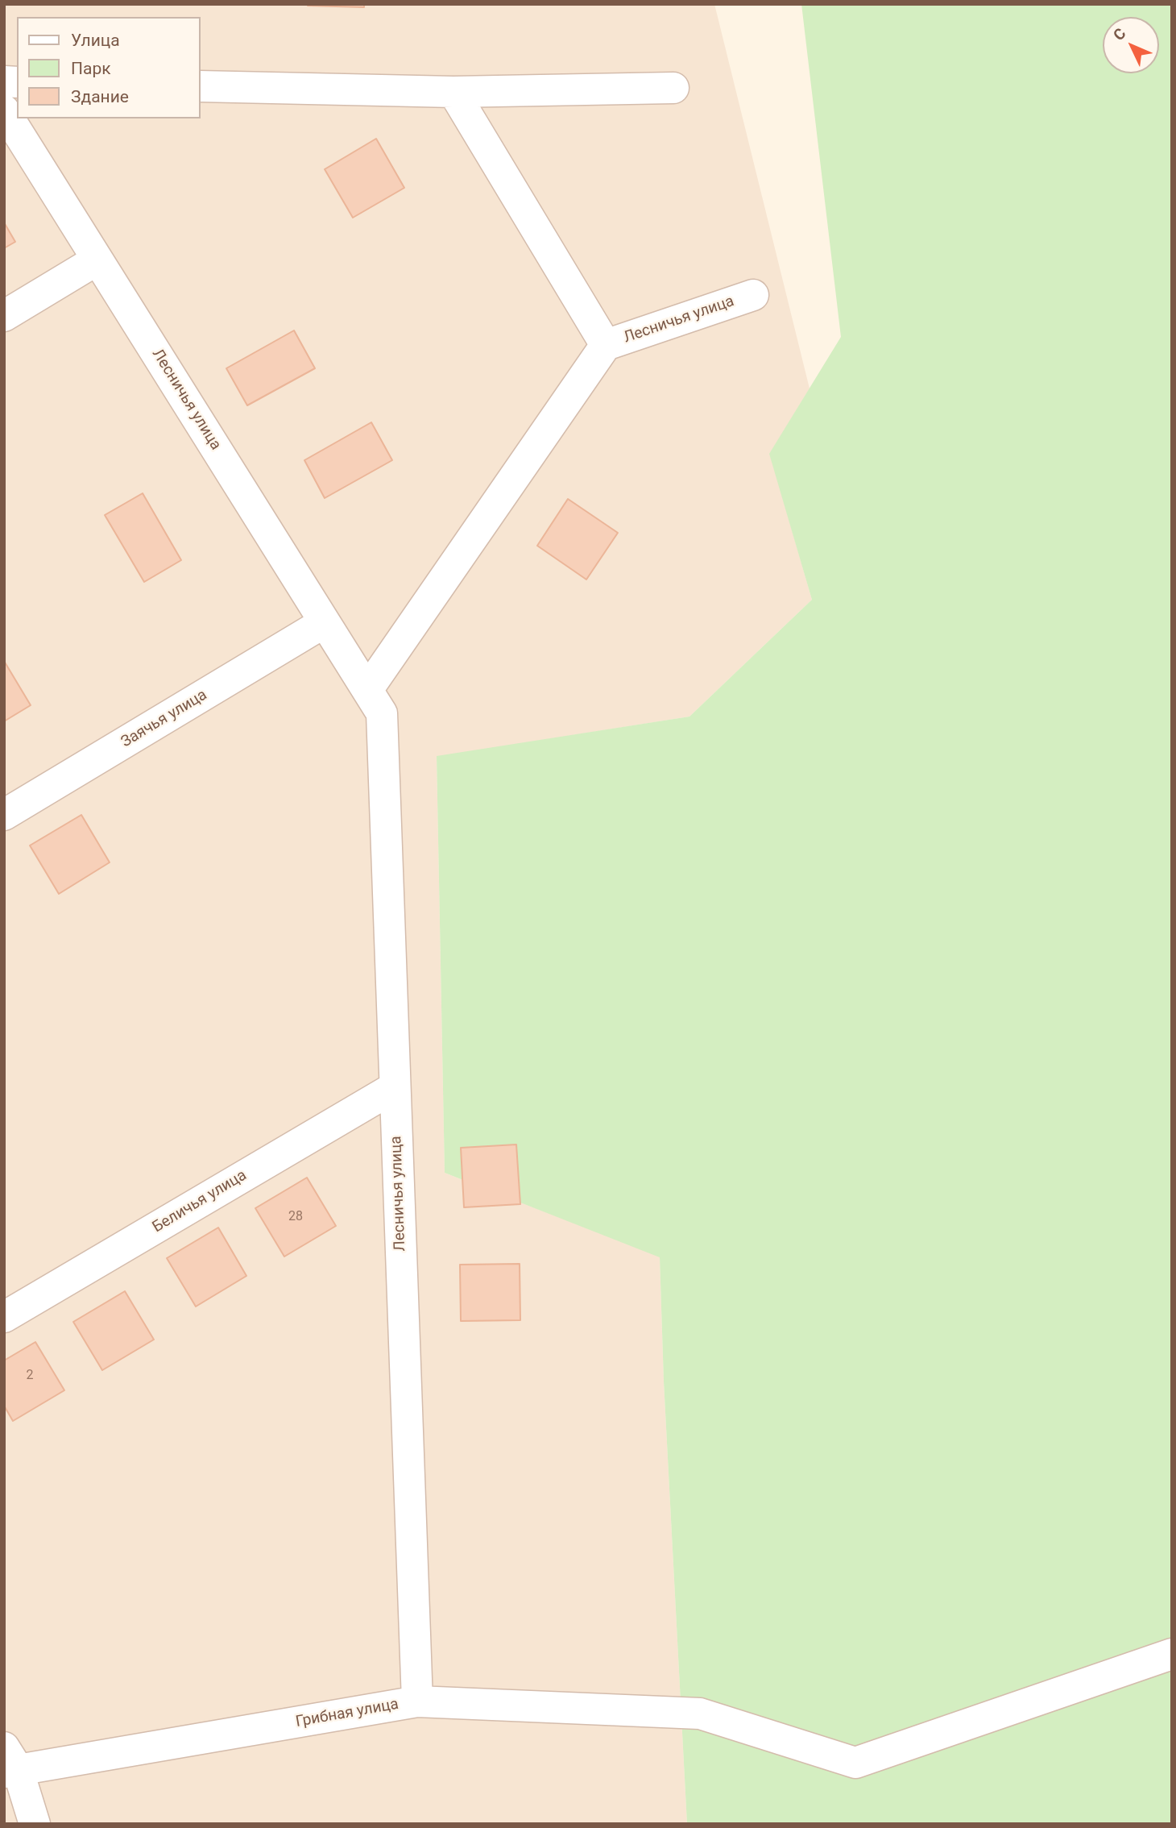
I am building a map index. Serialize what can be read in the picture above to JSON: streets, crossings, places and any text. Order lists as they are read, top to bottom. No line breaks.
{"streets":{"street":["Лесничья улица","Заячья улица","Беличья улица","Грибная улица"]},"crossings":[["Лесничья улица","Заячья улица"],["Лесничья улица","Беличья улица"],["Лесничья улица","Грибная улица"]],"house_numbers":["28","2"],"legend":["Улица","Парк","Здание"],"north":"top left"}
